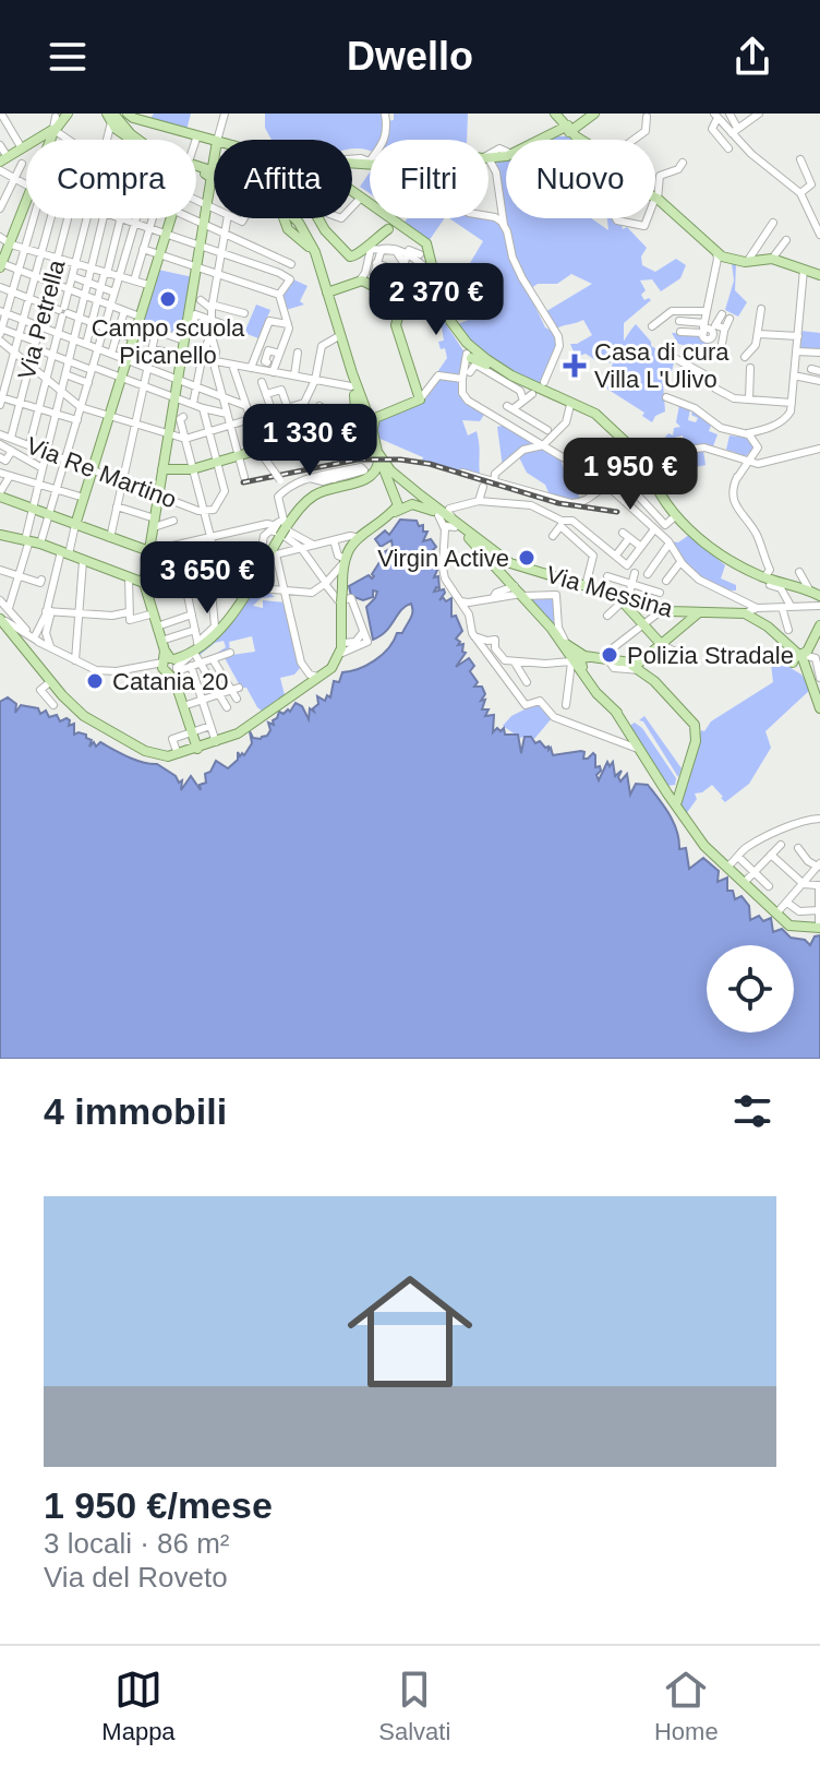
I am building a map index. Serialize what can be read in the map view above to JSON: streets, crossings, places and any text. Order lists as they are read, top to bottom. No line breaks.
{"streets":{"main road":["Via Messina"],"street":["Via Petrella","Via Re Martino"]},"crossings":[["Via Petrella","Via Re Martino"]],"places":{"other":["Campo scuola Picanello","Virgin Active","Polizia Stradale","Catania 20"],"health":["Casa di cura Villa L'Ulivo"]},"page":{"header":"Dwello","chip":["Compra","Affitta","Filtri","Nuovo"],"price":["2 370 €","1 330 €","1 950 €","3 650 €"],"heading":"4 immobili","list":[{"name":"1 950 €/mese","note":"3 locali · 86 m² · Via del Roveto"}],"tabs":["Mappa","Salvati","Home"]}}
